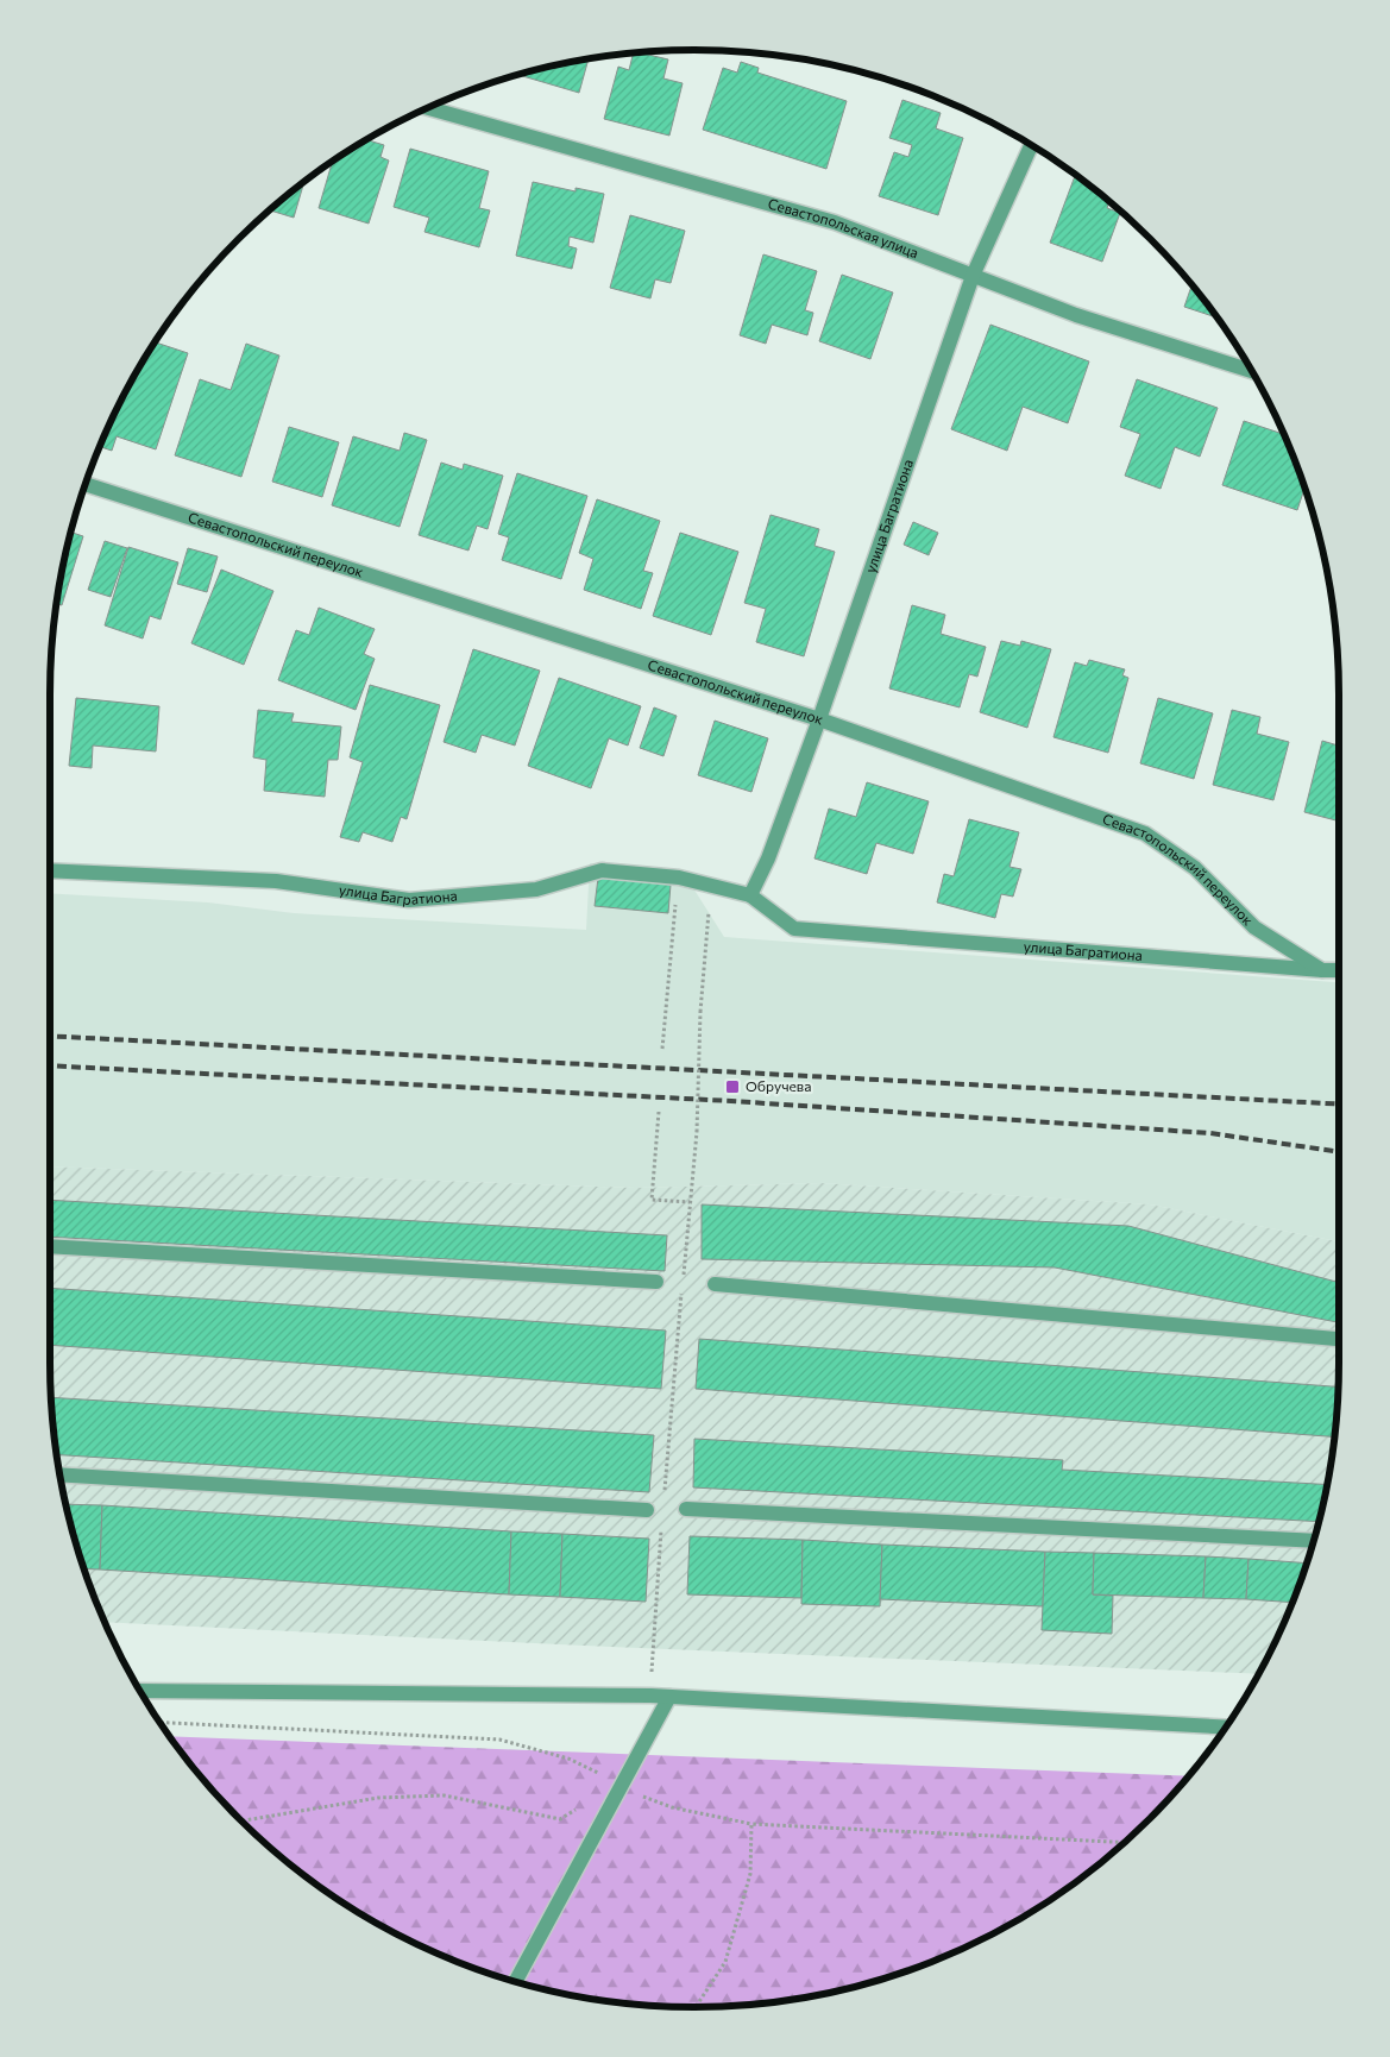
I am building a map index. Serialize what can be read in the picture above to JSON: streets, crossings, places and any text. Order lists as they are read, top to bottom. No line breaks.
{"streets":{"street":["Севастопольская улица","улица Багратиона","Севастопольский переулок"]},"crossings":[["Севастопольская улица","улица Багратиона"],["улица Багратиона","Севастопольский переулок"]],"places":{"transit":["Обручева"]}}
